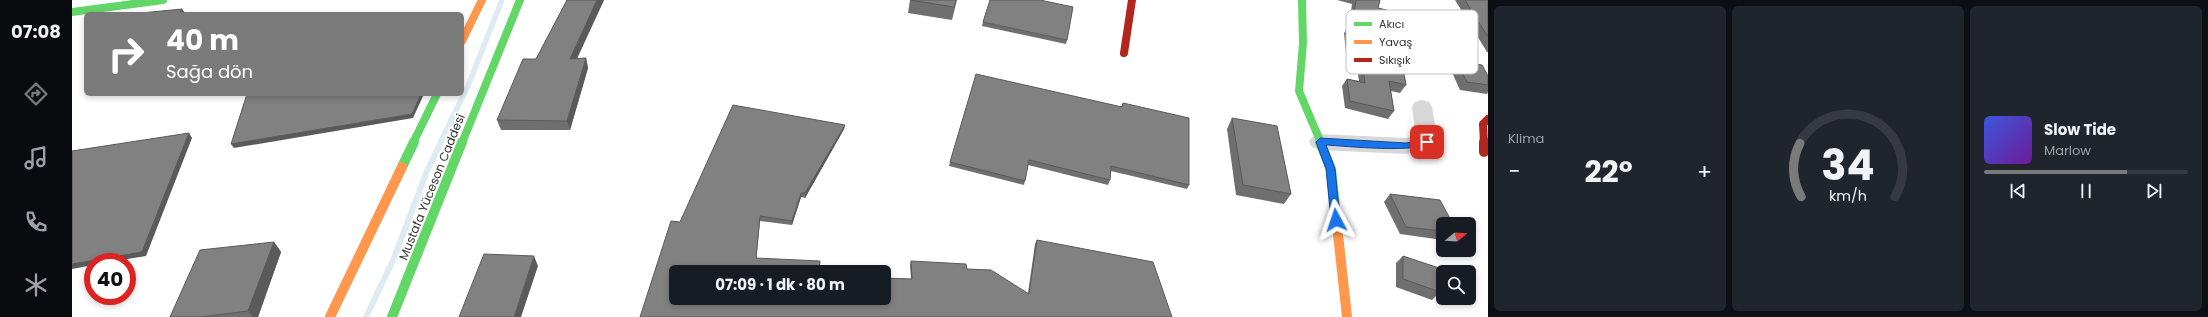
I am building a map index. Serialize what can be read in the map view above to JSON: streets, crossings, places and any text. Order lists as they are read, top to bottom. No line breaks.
{"streets":{"street":["Mustafa Yüceson Caddesi"]},"legend":["Akıcı","Yavaş","Sıkışık"],"north":"right","page":{"tabs":"07:08","tile":"Klima","turn":["40 m","Sağa dön"],"song":["Slow Tide","Marlow"],"heat":["−","22°","+"],"limit":"40","trip":"07:09 · 1 dk · 80 m","gauge":["34","km/h"]}}
